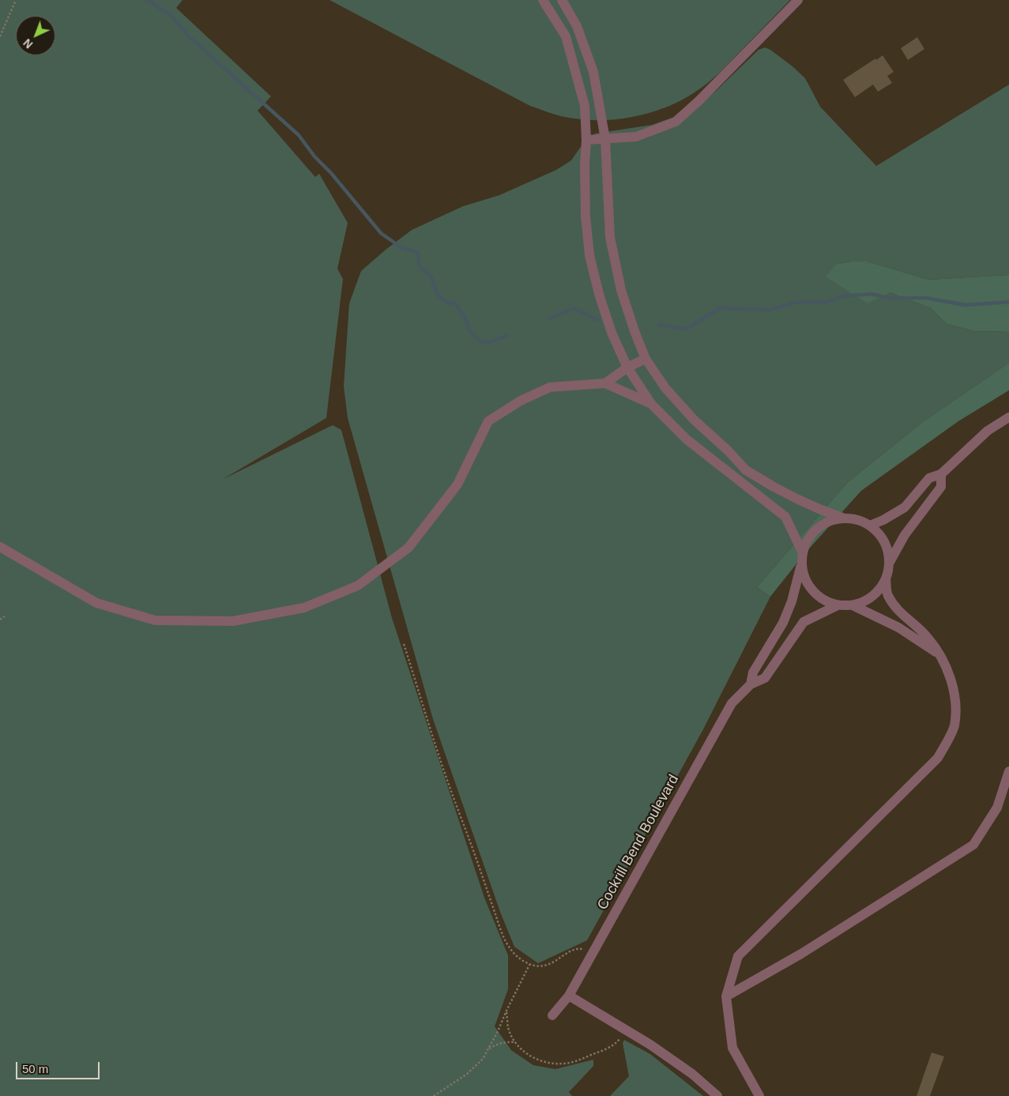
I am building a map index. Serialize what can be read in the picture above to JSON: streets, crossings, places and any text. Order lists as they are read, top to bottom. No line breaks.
{"streets":{"street":["Cockrill Bend Boulevard"]},"scale_bar":"50 m","north":"bottom left"}
